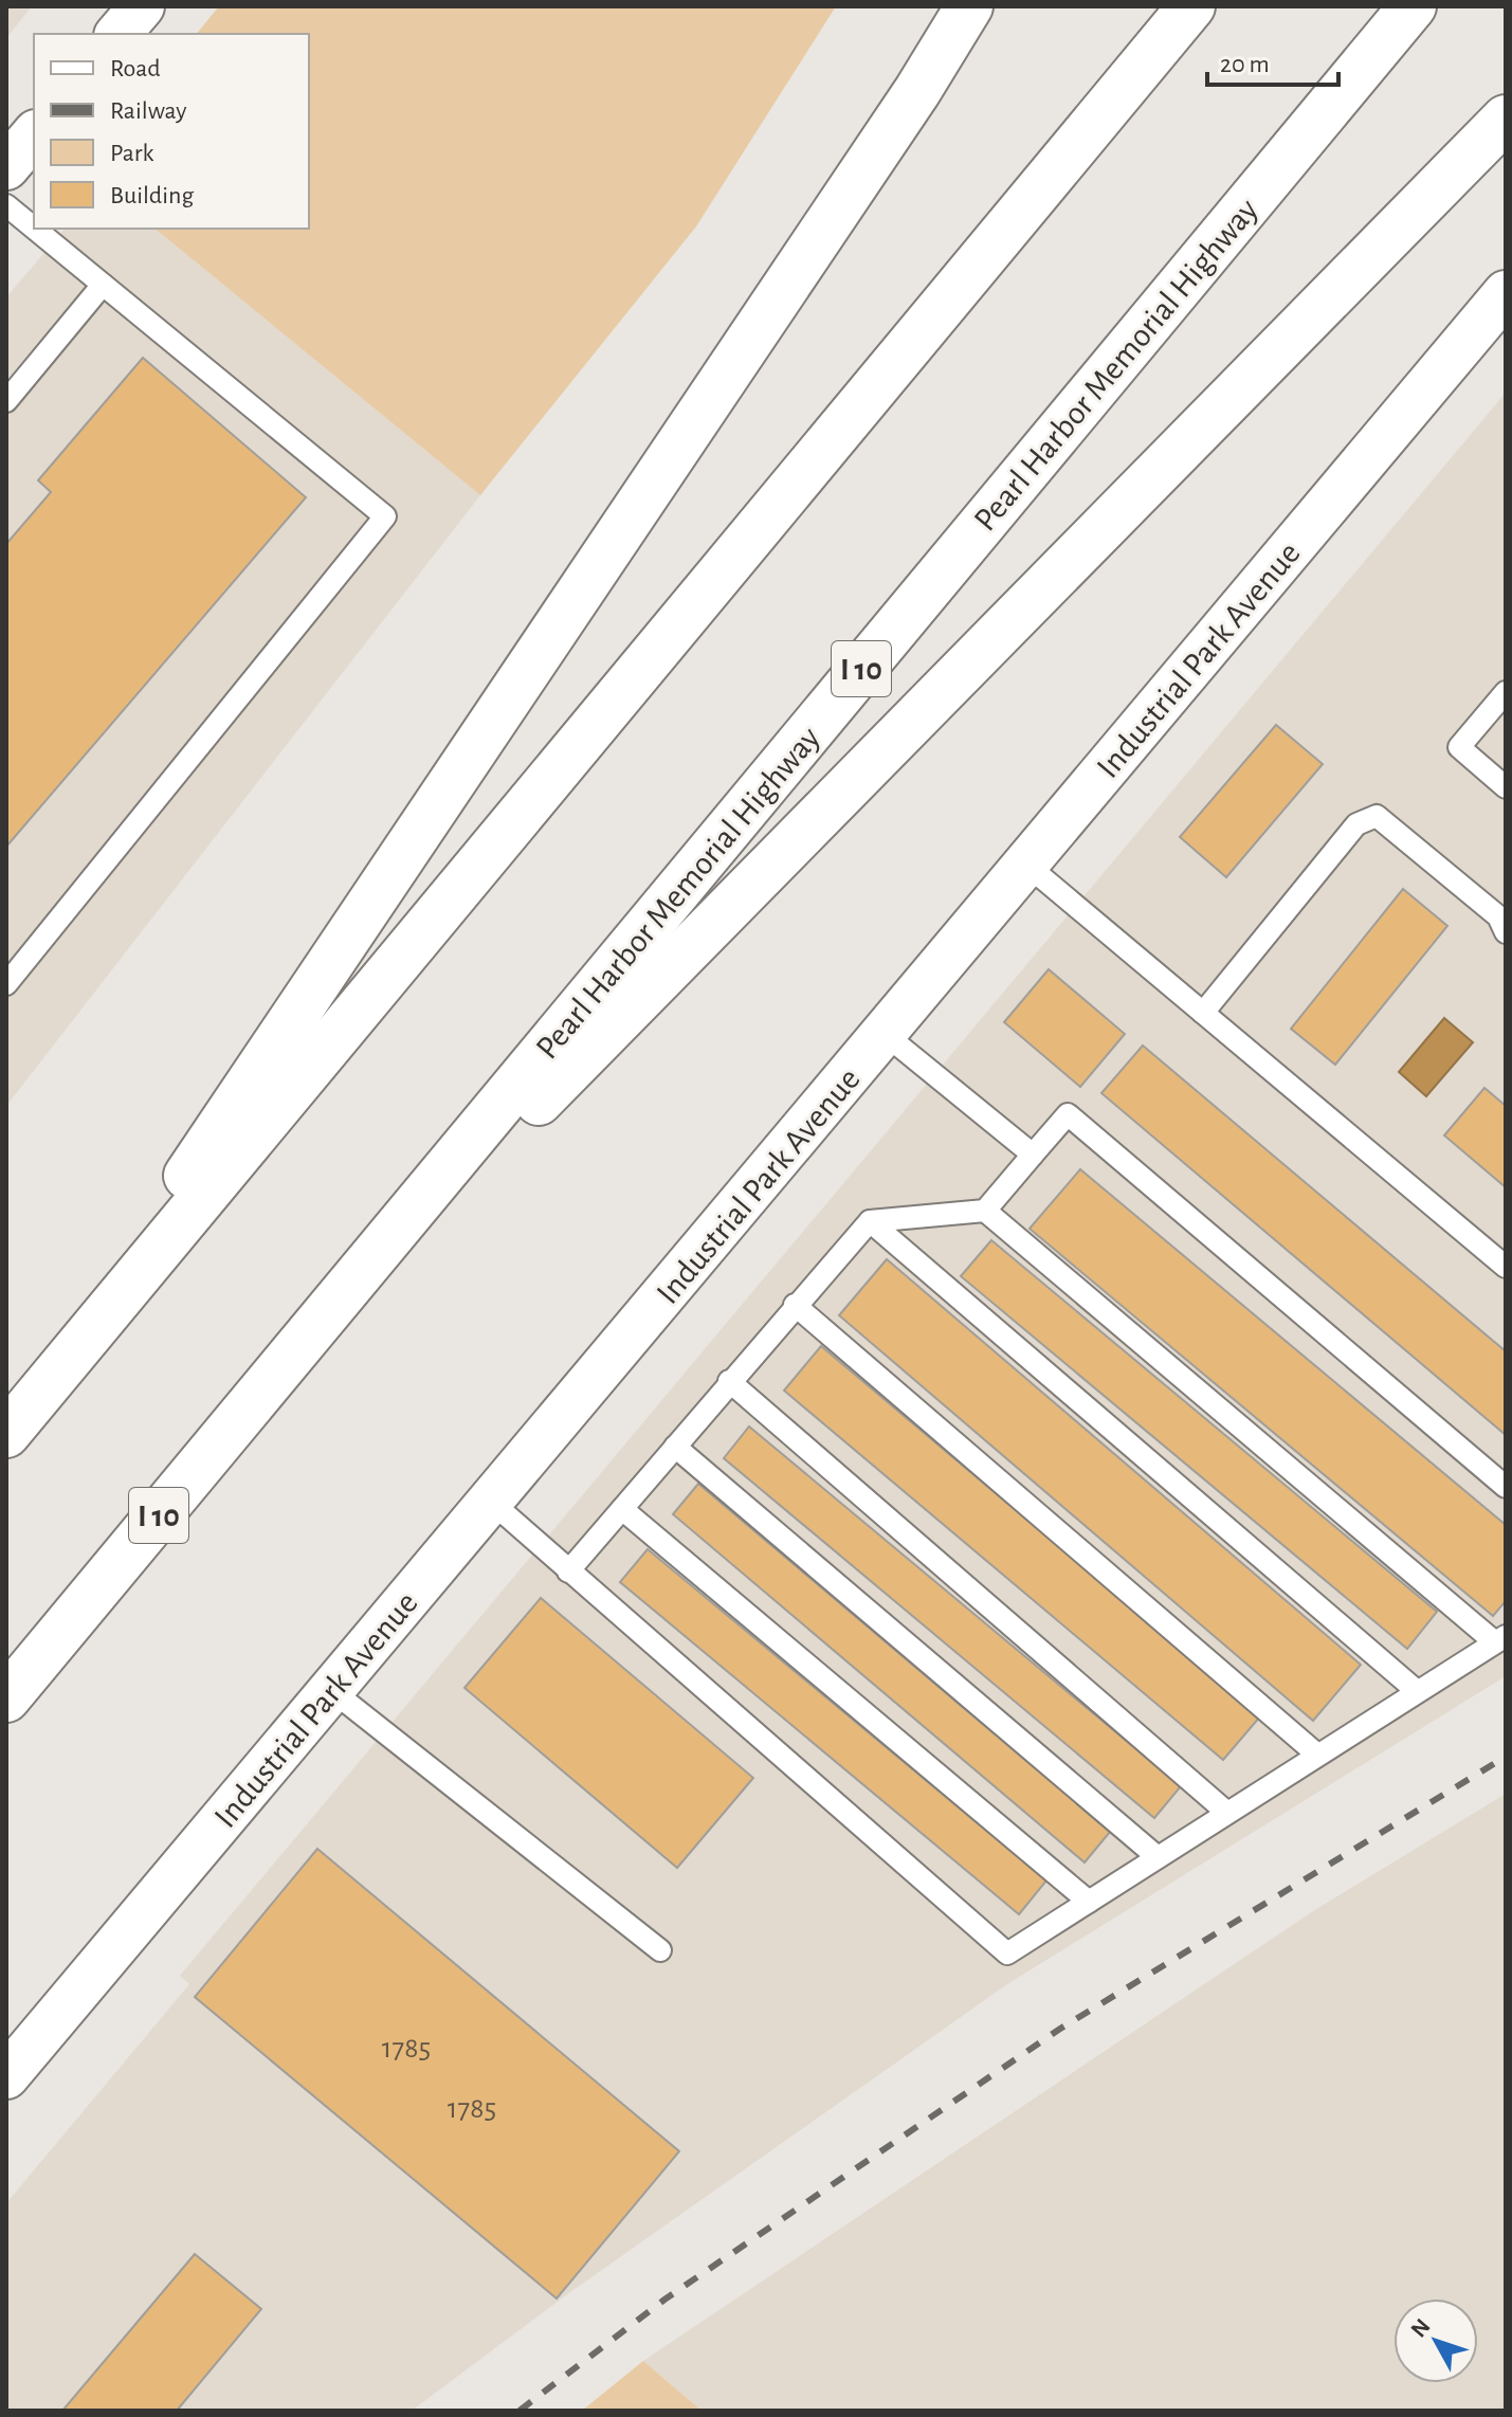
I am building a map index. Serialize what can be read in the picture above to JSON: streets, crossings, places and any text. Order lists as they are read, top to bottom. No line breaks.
{"streets":{"highway":["Pearl Harbor Memorial Highway","I 10"],"street":["Industrial Park Avenue"]},"house_numbers":["1785","1785"],"legend":["Road","Railway","Park","Building"],"scale_bar":"20 m","north":"top left"}
